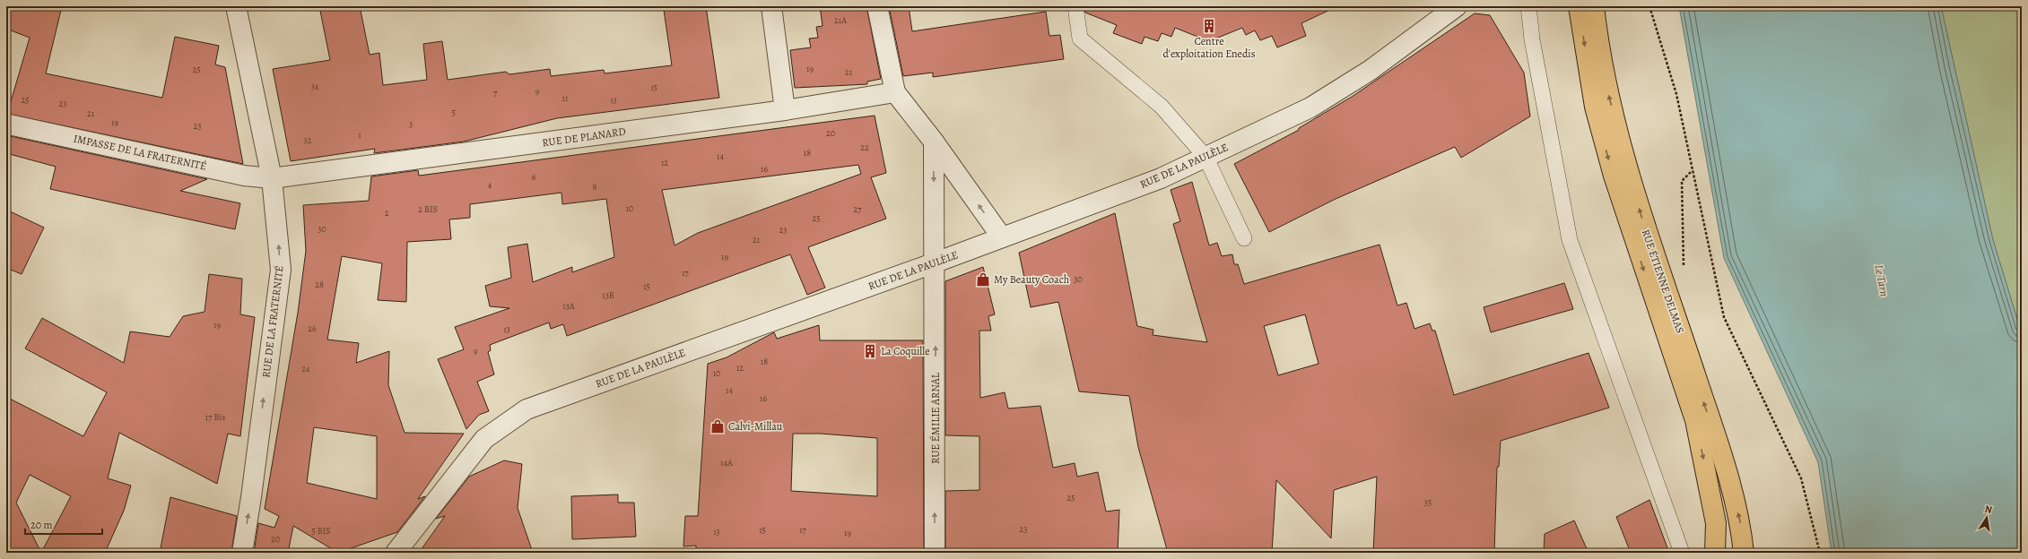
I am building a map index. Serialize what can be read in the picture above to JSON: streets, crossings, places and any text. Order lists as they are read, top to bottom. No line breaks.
{"streets":{"main road":["RUE ÉTIENNE DELMAS"],"street":["RUE DE PLANARD","IMPASSE DE LA FRATERNITÉ","RUE DE LA PAULÈLE","RUE DE LA FRATERNITÉ","RUE ÉMILIE ARNAL"]},"crossings":[["RUE DE PLANARD","IMPASSE DE LA FRATERNITÉ"],["RUE DE PLANARD","RUE DE LA FRATERNITÉ"],["IMPASSE DE LA FRATERNITÉ","RUE DE LA FRATERNITÉ"],["RUE DE LA PAULÈLE","RUE ÉMILIE ARNAL"]],"one_way":["RUE DE LA FRATERNITÉ"],"water":["Le Tarn"],"places":{"building":["Centre d'exploitation Enedis","La Coquille"],"shop":["My Beauty Coach","Calvi-Millau"]},"house_numbers":["21A","19","25","21","34","15","9","7","11","25","13","23","5","21","19","3","23","20","1","32","22","18","14","12","16","6","4","8","10","2 BIS","27","2","25","30","23","21","19","17","30","28","15","13B","13A","19","26","13","9","18","12","24","10","14","16","17 Bis","14A","25","35","23","15","17","5 BIS","13","19","20"],"scale_bar":"20 m","north":"top"}
